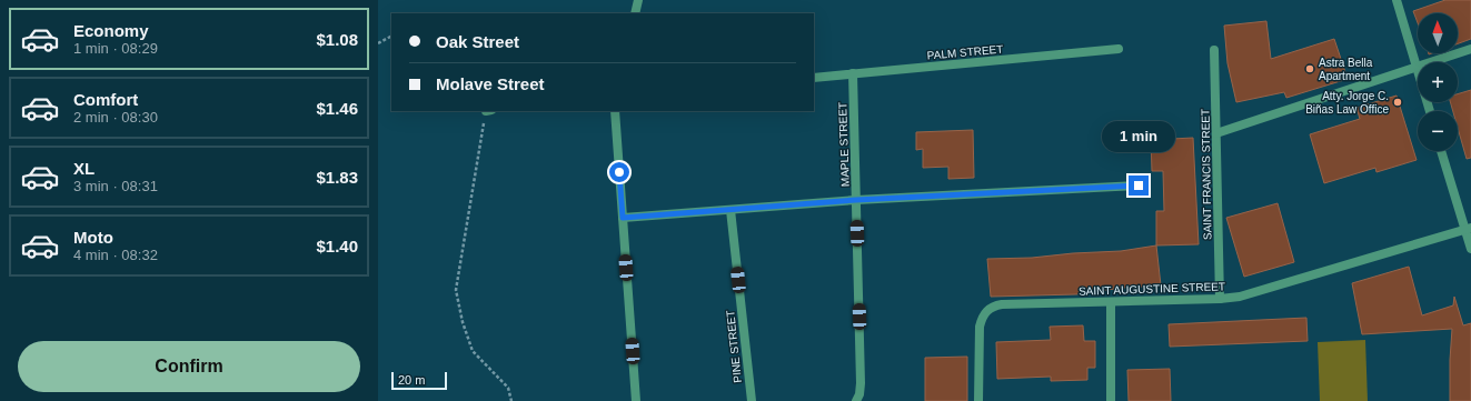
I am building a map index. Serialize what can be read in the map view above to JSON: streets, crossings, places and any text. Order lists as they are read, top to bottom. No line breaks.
{"streets":{"street":["PALM STREET","MAPLE STREET","SAINT FRANCIS STREET","SAINT AUGUSTINE STREET","PINE STREET"]},"crossings":[["PALM STREET","MAPLE STREET"],["SAINT FRANCIS STREET","SAINT AUGUSTINE STREET"]],"places":["Astra Bella Apartment","Atty. Jorge C. Biñas Law Office"],"scale_bar":"20 m","north":"top","page":{"list":[{"name":"Economy","note":"1 min · 08:29","value":"$1.08"},{"name":"Comfort","note":"2 min · 08:30","value":"$1.46"},{"name":"XL","note":"3 min · 08:31","value":"$1.83"},{"name":"Moto","note":"4 min · 08:32","value":"$1.40"}],"map_buttons":["+","−"],"banner":["Oak Street","Molave Street"],"bubble":"1 min","buttons":"Confirm","scale":"20 m"}}
